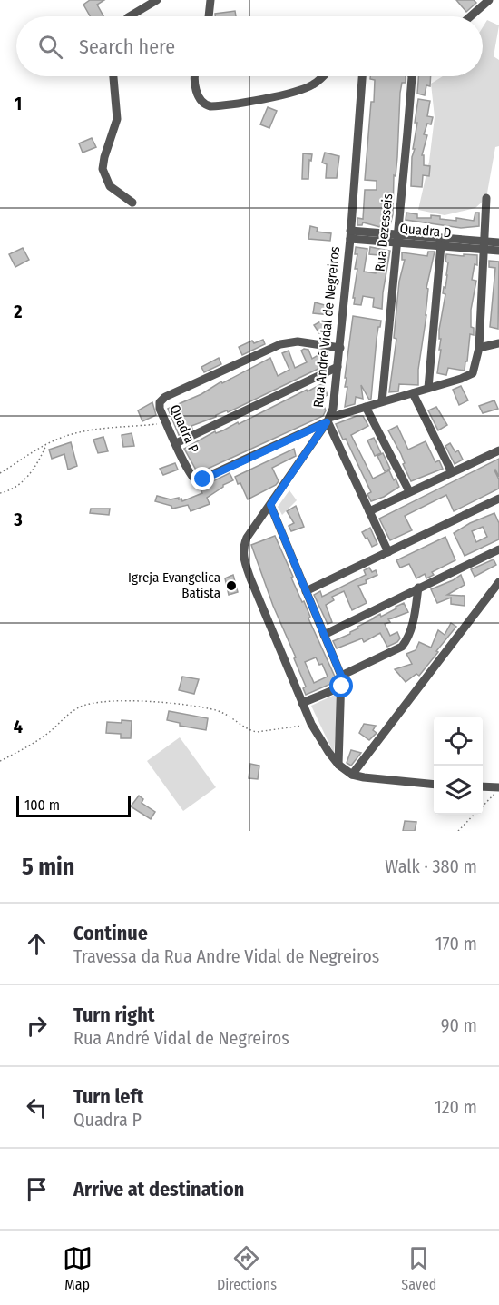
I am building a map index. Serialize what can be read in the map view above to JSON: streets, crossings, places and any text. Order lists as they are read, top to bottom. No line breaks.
{"streets":{"street":["Quadra D","Rua Dezesseis","Rua André Vidal de Negreiros","Quadra P"]},"crossings":[["Quadra D","Rua Dezesseis"],["Quadra D","Rua André Vidal de Negreiros"],["Rua André Vidal de Negreiros","Quadra P"]],"places":["Igreja Evangelica Batista"],"scale_bar":"100 m","page":{"search":"Search here","scale":"100 m","heading":["5 min","Walk · 380 m"],"list":[["Continue","Travessa da Rua Andre Vidal de Negreiros","170 m"],["Turn right","Rua André Vidal de Negreiros","90 m"],["Turn left","Quadra P","120 m"],"Arrive at destination"],"nav":["Map","Directions","Saved"]},"grid":{"rows":["1","2","3","4"]}}
